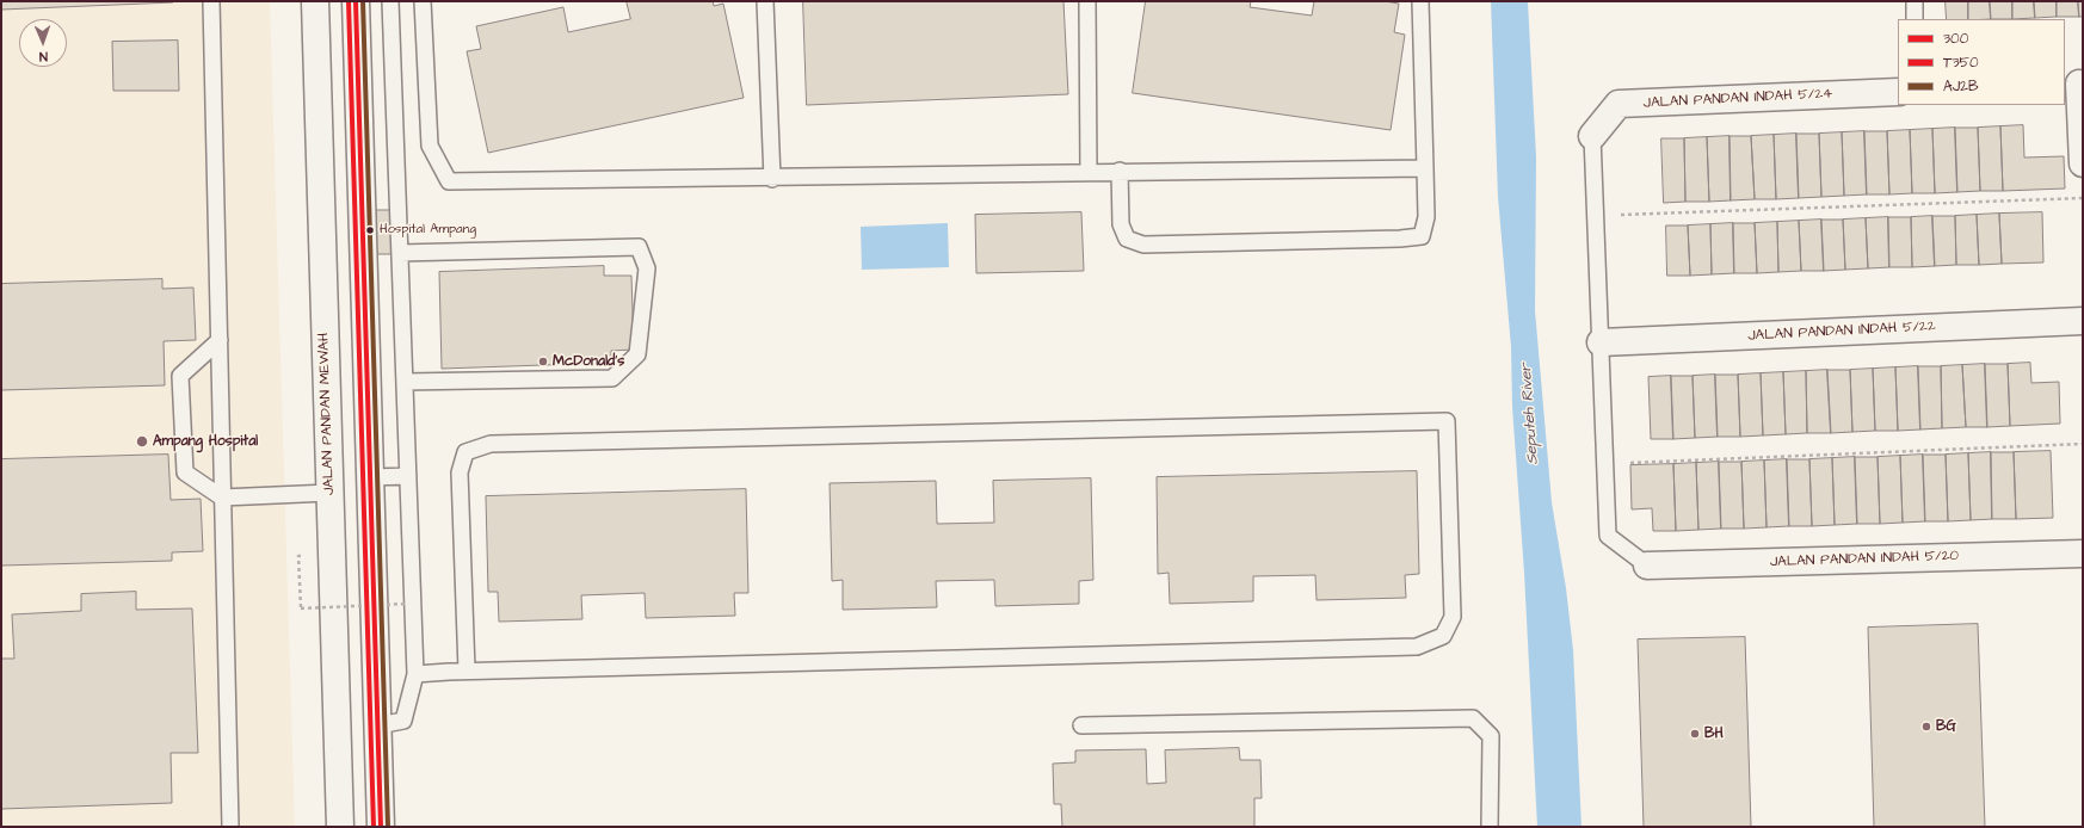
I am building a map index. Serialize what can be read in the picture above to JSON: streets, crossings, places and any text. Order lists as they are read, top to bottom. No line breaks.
{"streets":{"main road":["JALAN PANDAN INDAH 5/24","JALAN PANDAN INDAH 5/22","JALAN PANDAN MEWAH","JALAN PANDAN INDAH 5/20"]},"water":["Seputeh River"],"places":["Hospital Ampang","McDonald's","Ampang Hospital","BG","BH"],"lines":["transit line 300","transit line T350","transit line AJ2B"],"legend":["300","T350","AJ2B"],"north":"bottom"}
